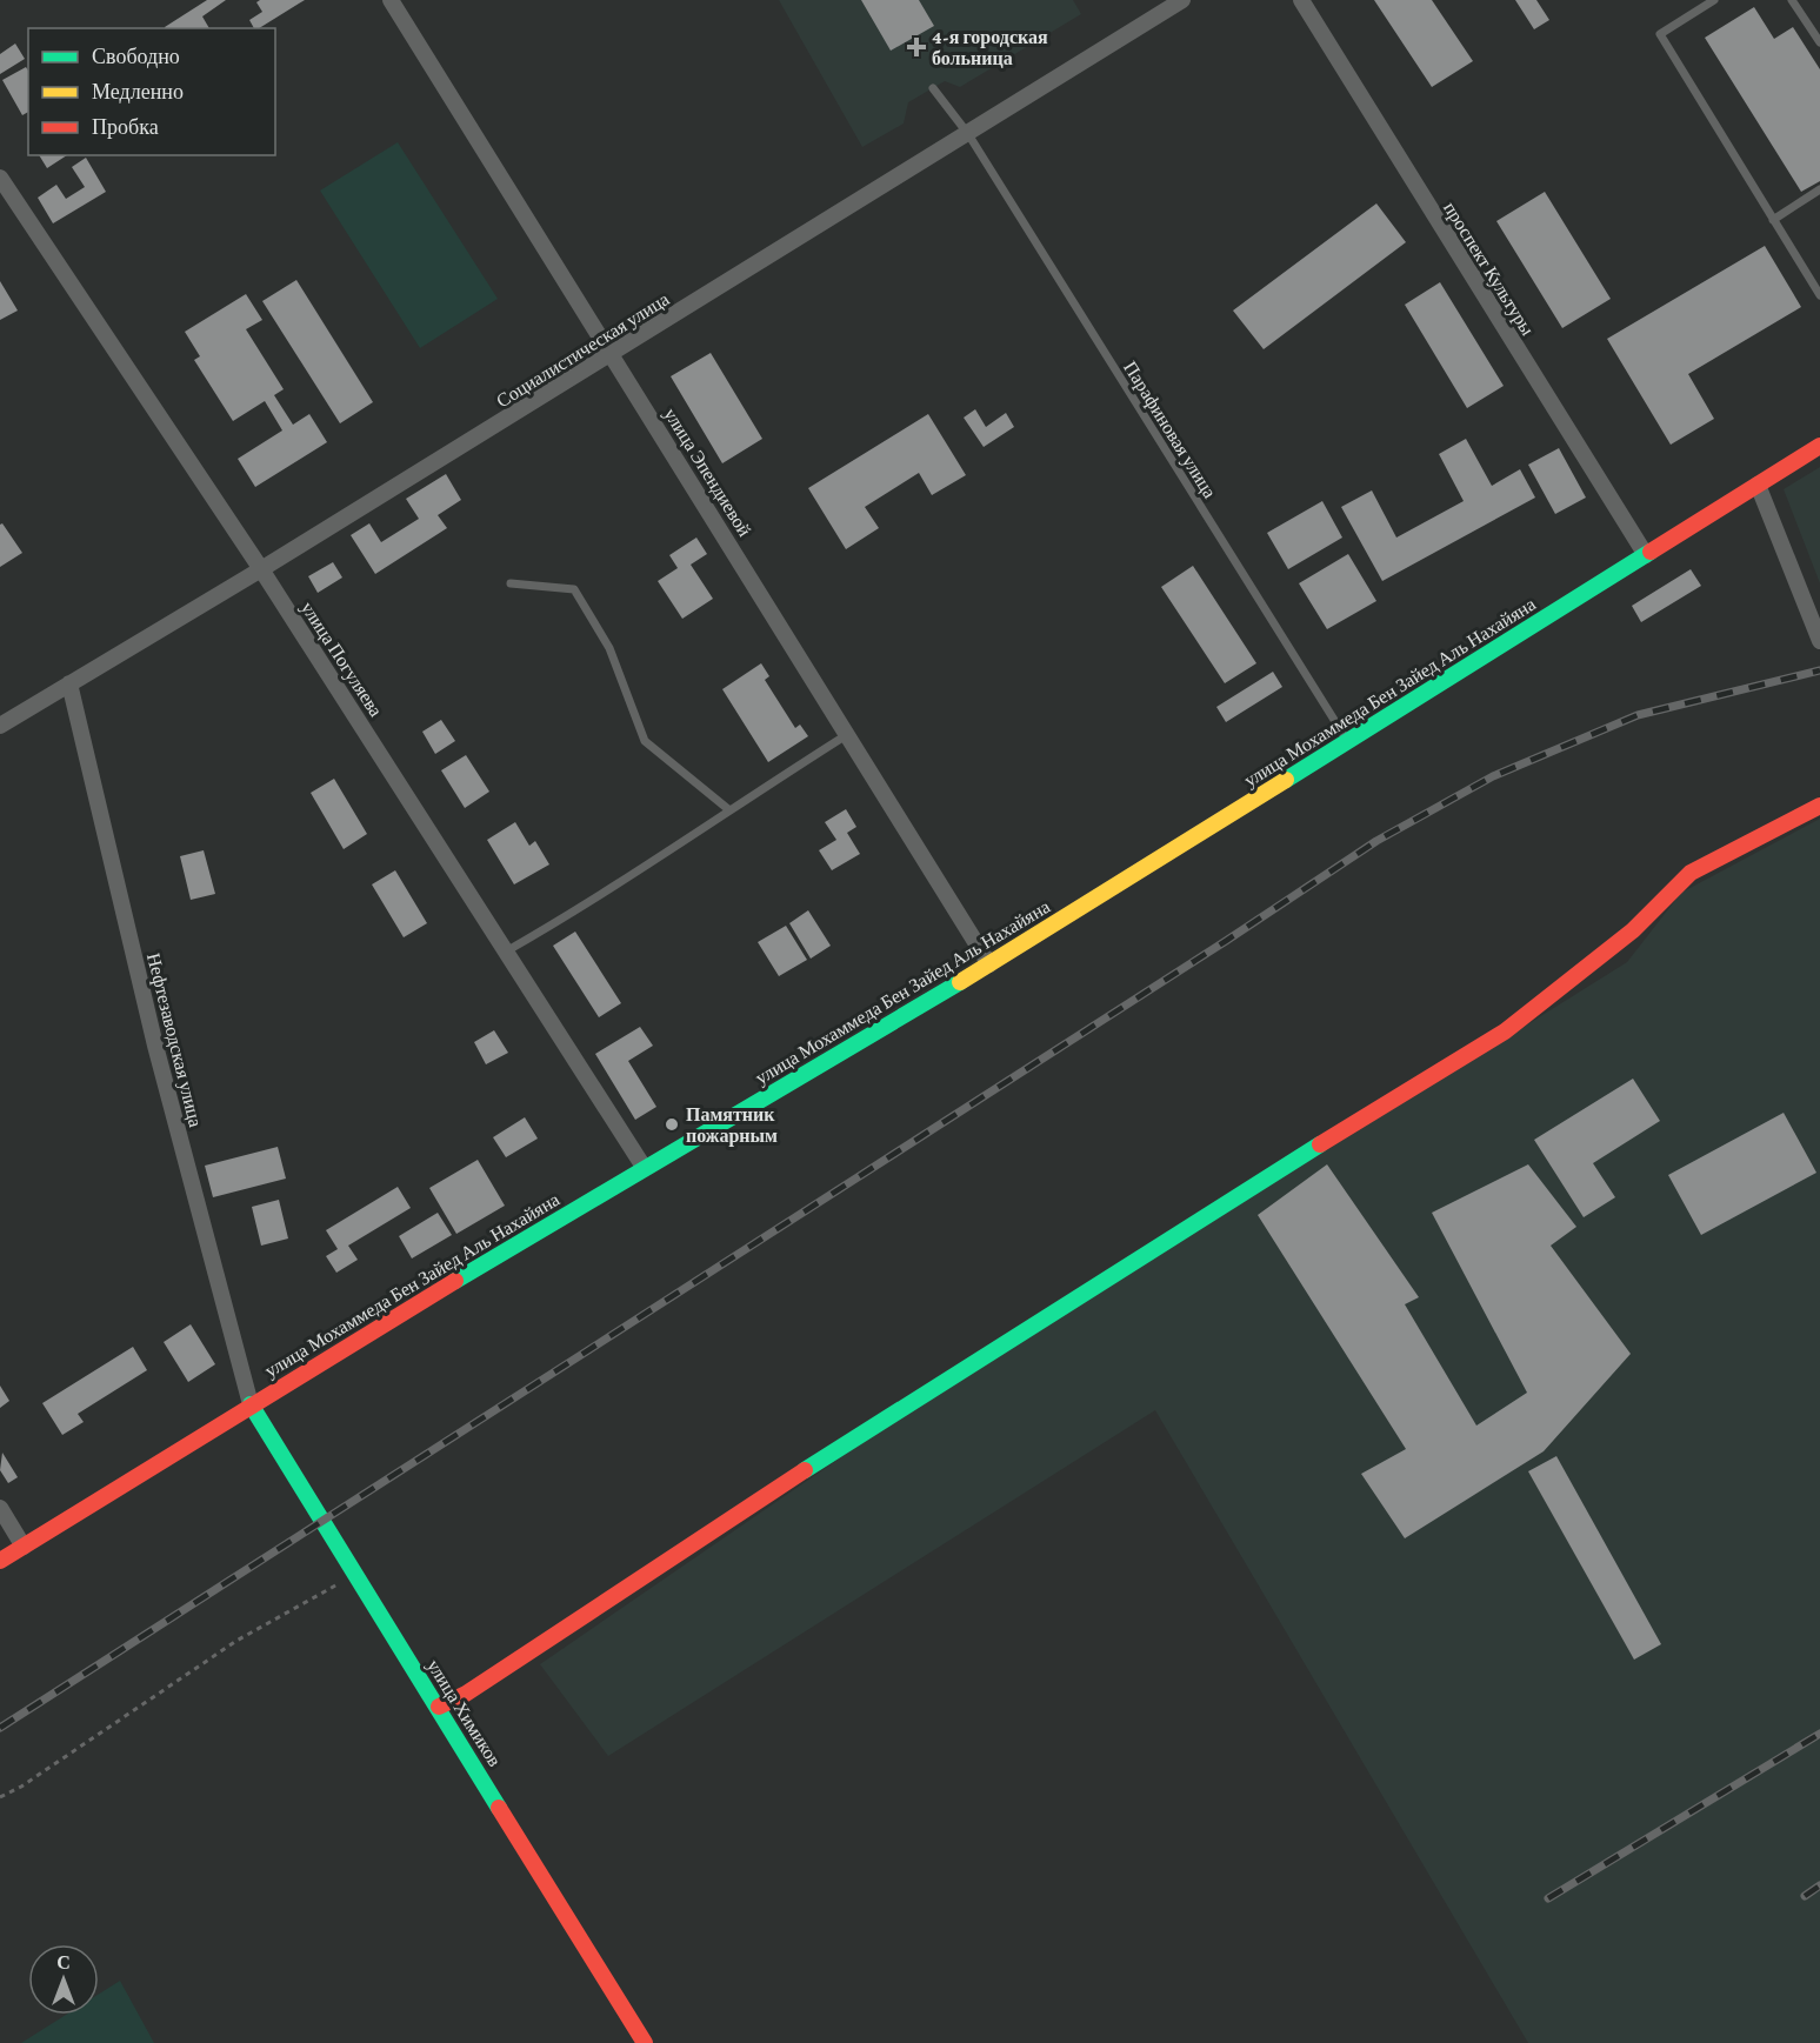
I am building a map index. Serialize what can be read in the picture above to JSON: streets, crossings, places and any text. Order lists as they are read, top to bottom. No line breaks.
{"streets":{"street":["проспект Культуры","Социалистическая улица","улица Эпендиевой","улица Погуляева","улица Мохаммеда Бен Зайед Аль Нахайяна","Нефтезаводская улица","улица Химиков"],"lane":["Парафиновая улица"]},"crossings":[["проспект Культуры","улица Мохаммеда Бен Зайед Аль Нахайяна"],["Социалистическая улица","Парафиновая улица"],["Социалистическая улица","улица Эпендиевой"],["Социалистическая улица","улица Погуляева"],["Социалистическая улица","Нефтезаводская улица"],["Парафиновая улица","улица Мохаммеда Бен Зайед Аль Нахайяна"],["улица Эпендиевой","улица Мохаммеда Бен Зайед Аль Нахайяна"],["улица Погуляева","улица Мохаммеда Бен Зайед Аль Нахайяна"],["улица Мохаммеда Бен Зайед Аль Нахайяна","Нефтезаводская улица"],["улица Мохаммеда Бен Зайед Аль Нахайяна","улица Химиков"],["Нефтезаводская улица","улица Химиков"]],"places":{"health":["4-я городская больница"],"other":["Памятник пожарным"]},"legend":["Свободно","Медленно","Пробка"],"north":"top"}
